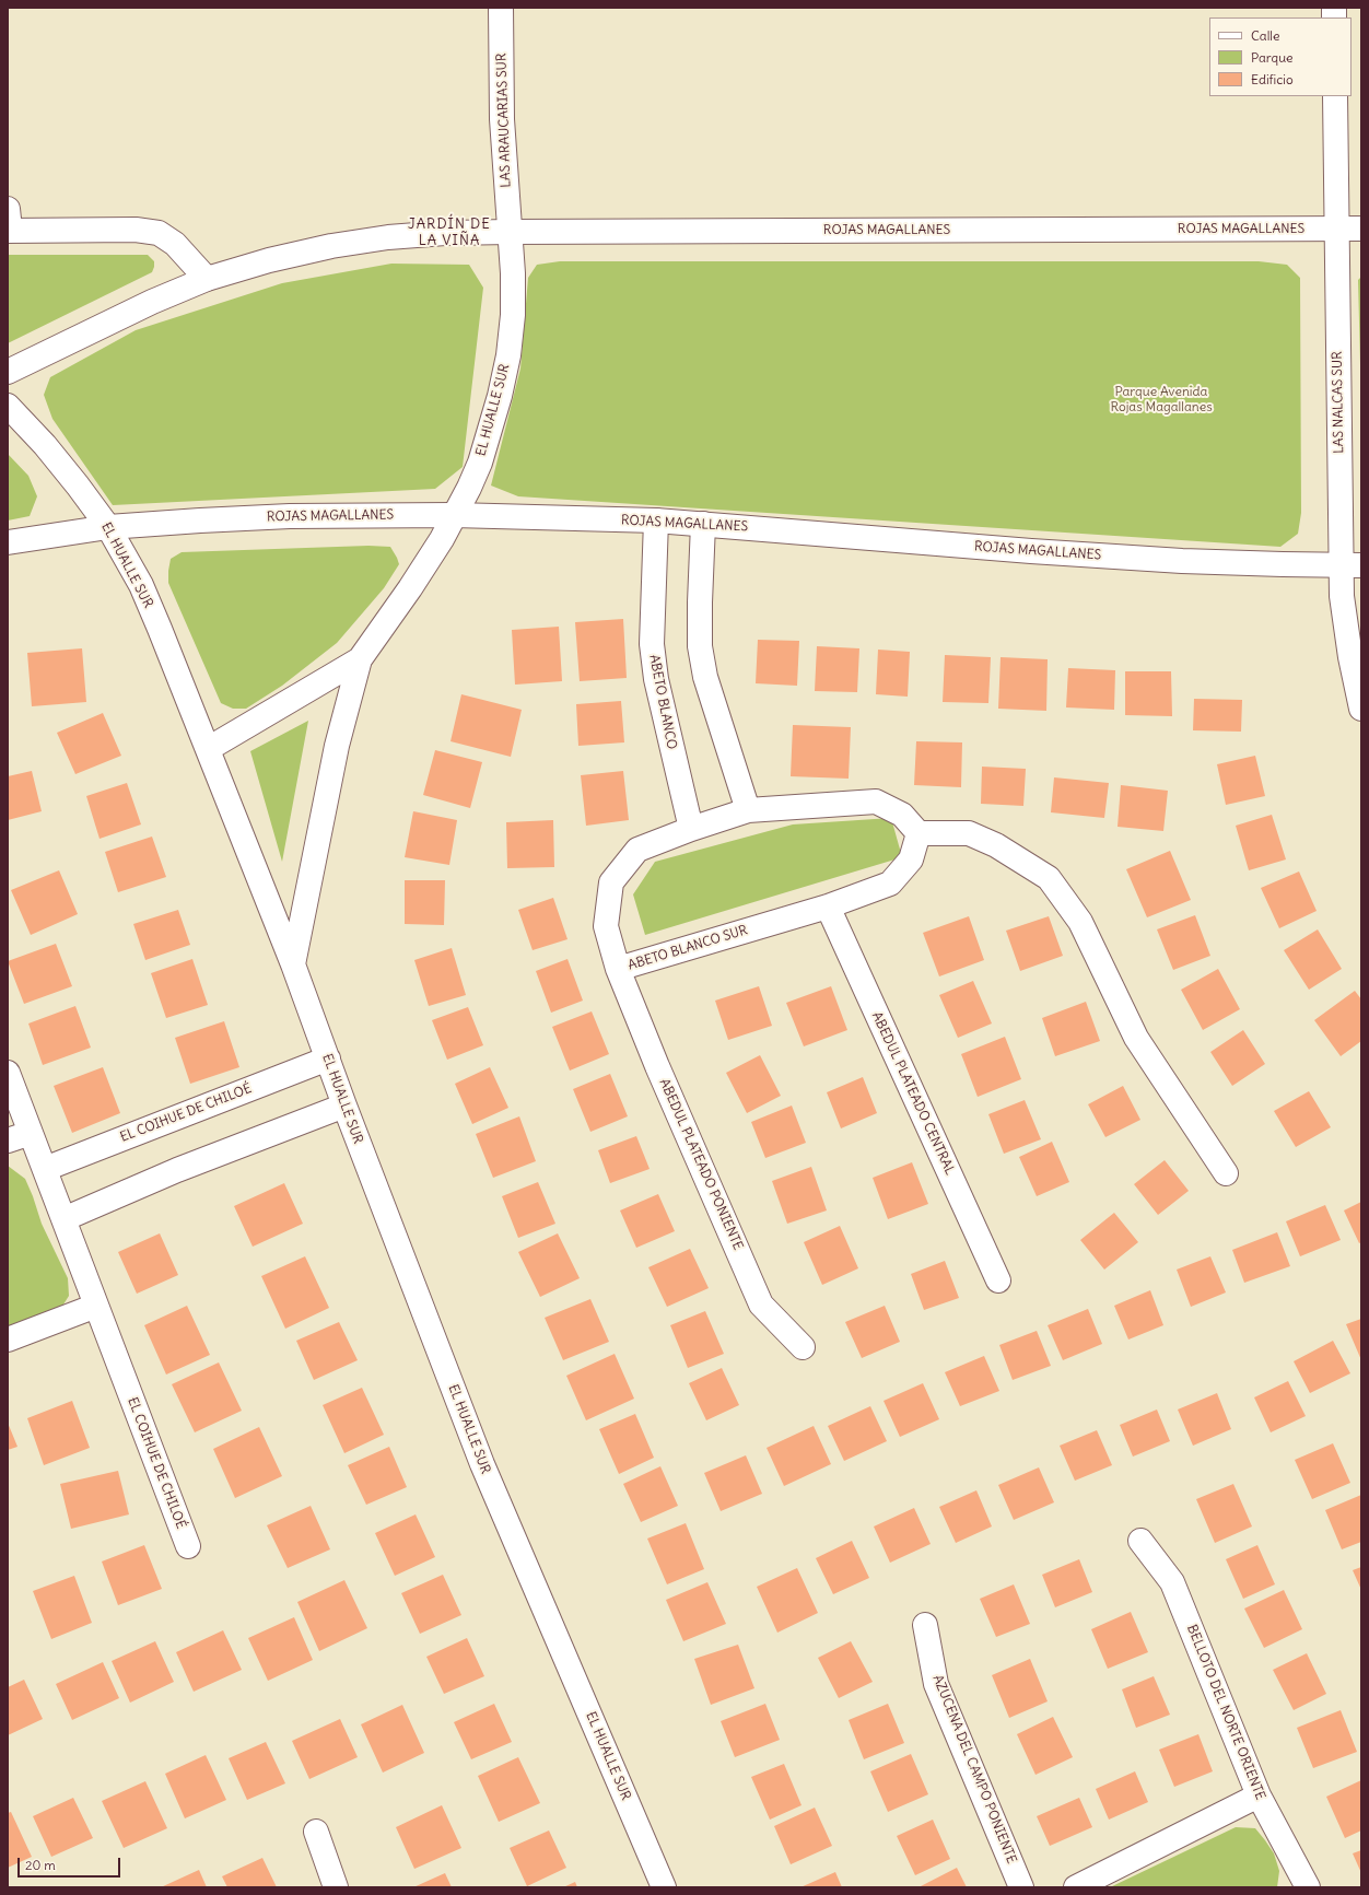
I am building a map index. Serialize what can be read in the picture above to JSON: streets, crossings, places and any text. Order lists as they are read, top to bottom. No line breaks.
{"streets":{"street":["LAS ARAUCARIAS SUR","ROJAS MAGALLANES","LAS NALCAS SUR","EL HUALLE SUR","ABETO BLANCO","ABETO BLANCO SUR","ABEDUL PLATEADO CENTRAL","EL COIHUE DE CHILOÉ","ABEDUL PLATEADO PONIENTE","BELLOTO DEL NORTE ORIENTE","AZUCENA DEL CAMPO PONIENTE"]},"crossings":[["LAS ARAUCARIAS SUR","ROJAS MAGALLANES"],["LAS ARAUCARIAS SUR","EL HUALLE SUR"],["ROJAS MAGALLANES","LAS NALCAS SUR"],["ROJAS MAGALLANES","EL HUALLE SUR"],["ROJAS MAGALLANES","ABETO BLANCO"],["EL HUALLE SUR","EL COIHUE DE CHILOÉ"],["ABETO BLANCO","ABETO BLANCO SUR"],["ABETO BLANCO SUR","ABEDUL PLATEADO CENTRAL"],["ABETO BLANCO SUR","ABEDUL PLATEADO PONIENTE"]],"districts":["JARDÍN DE LA VIÑA"],"parks":["Parque Avenida Rojas Magallanes"],"legend":["Calle","Parque","Edificio"],"scale_bar":"20 m"}
